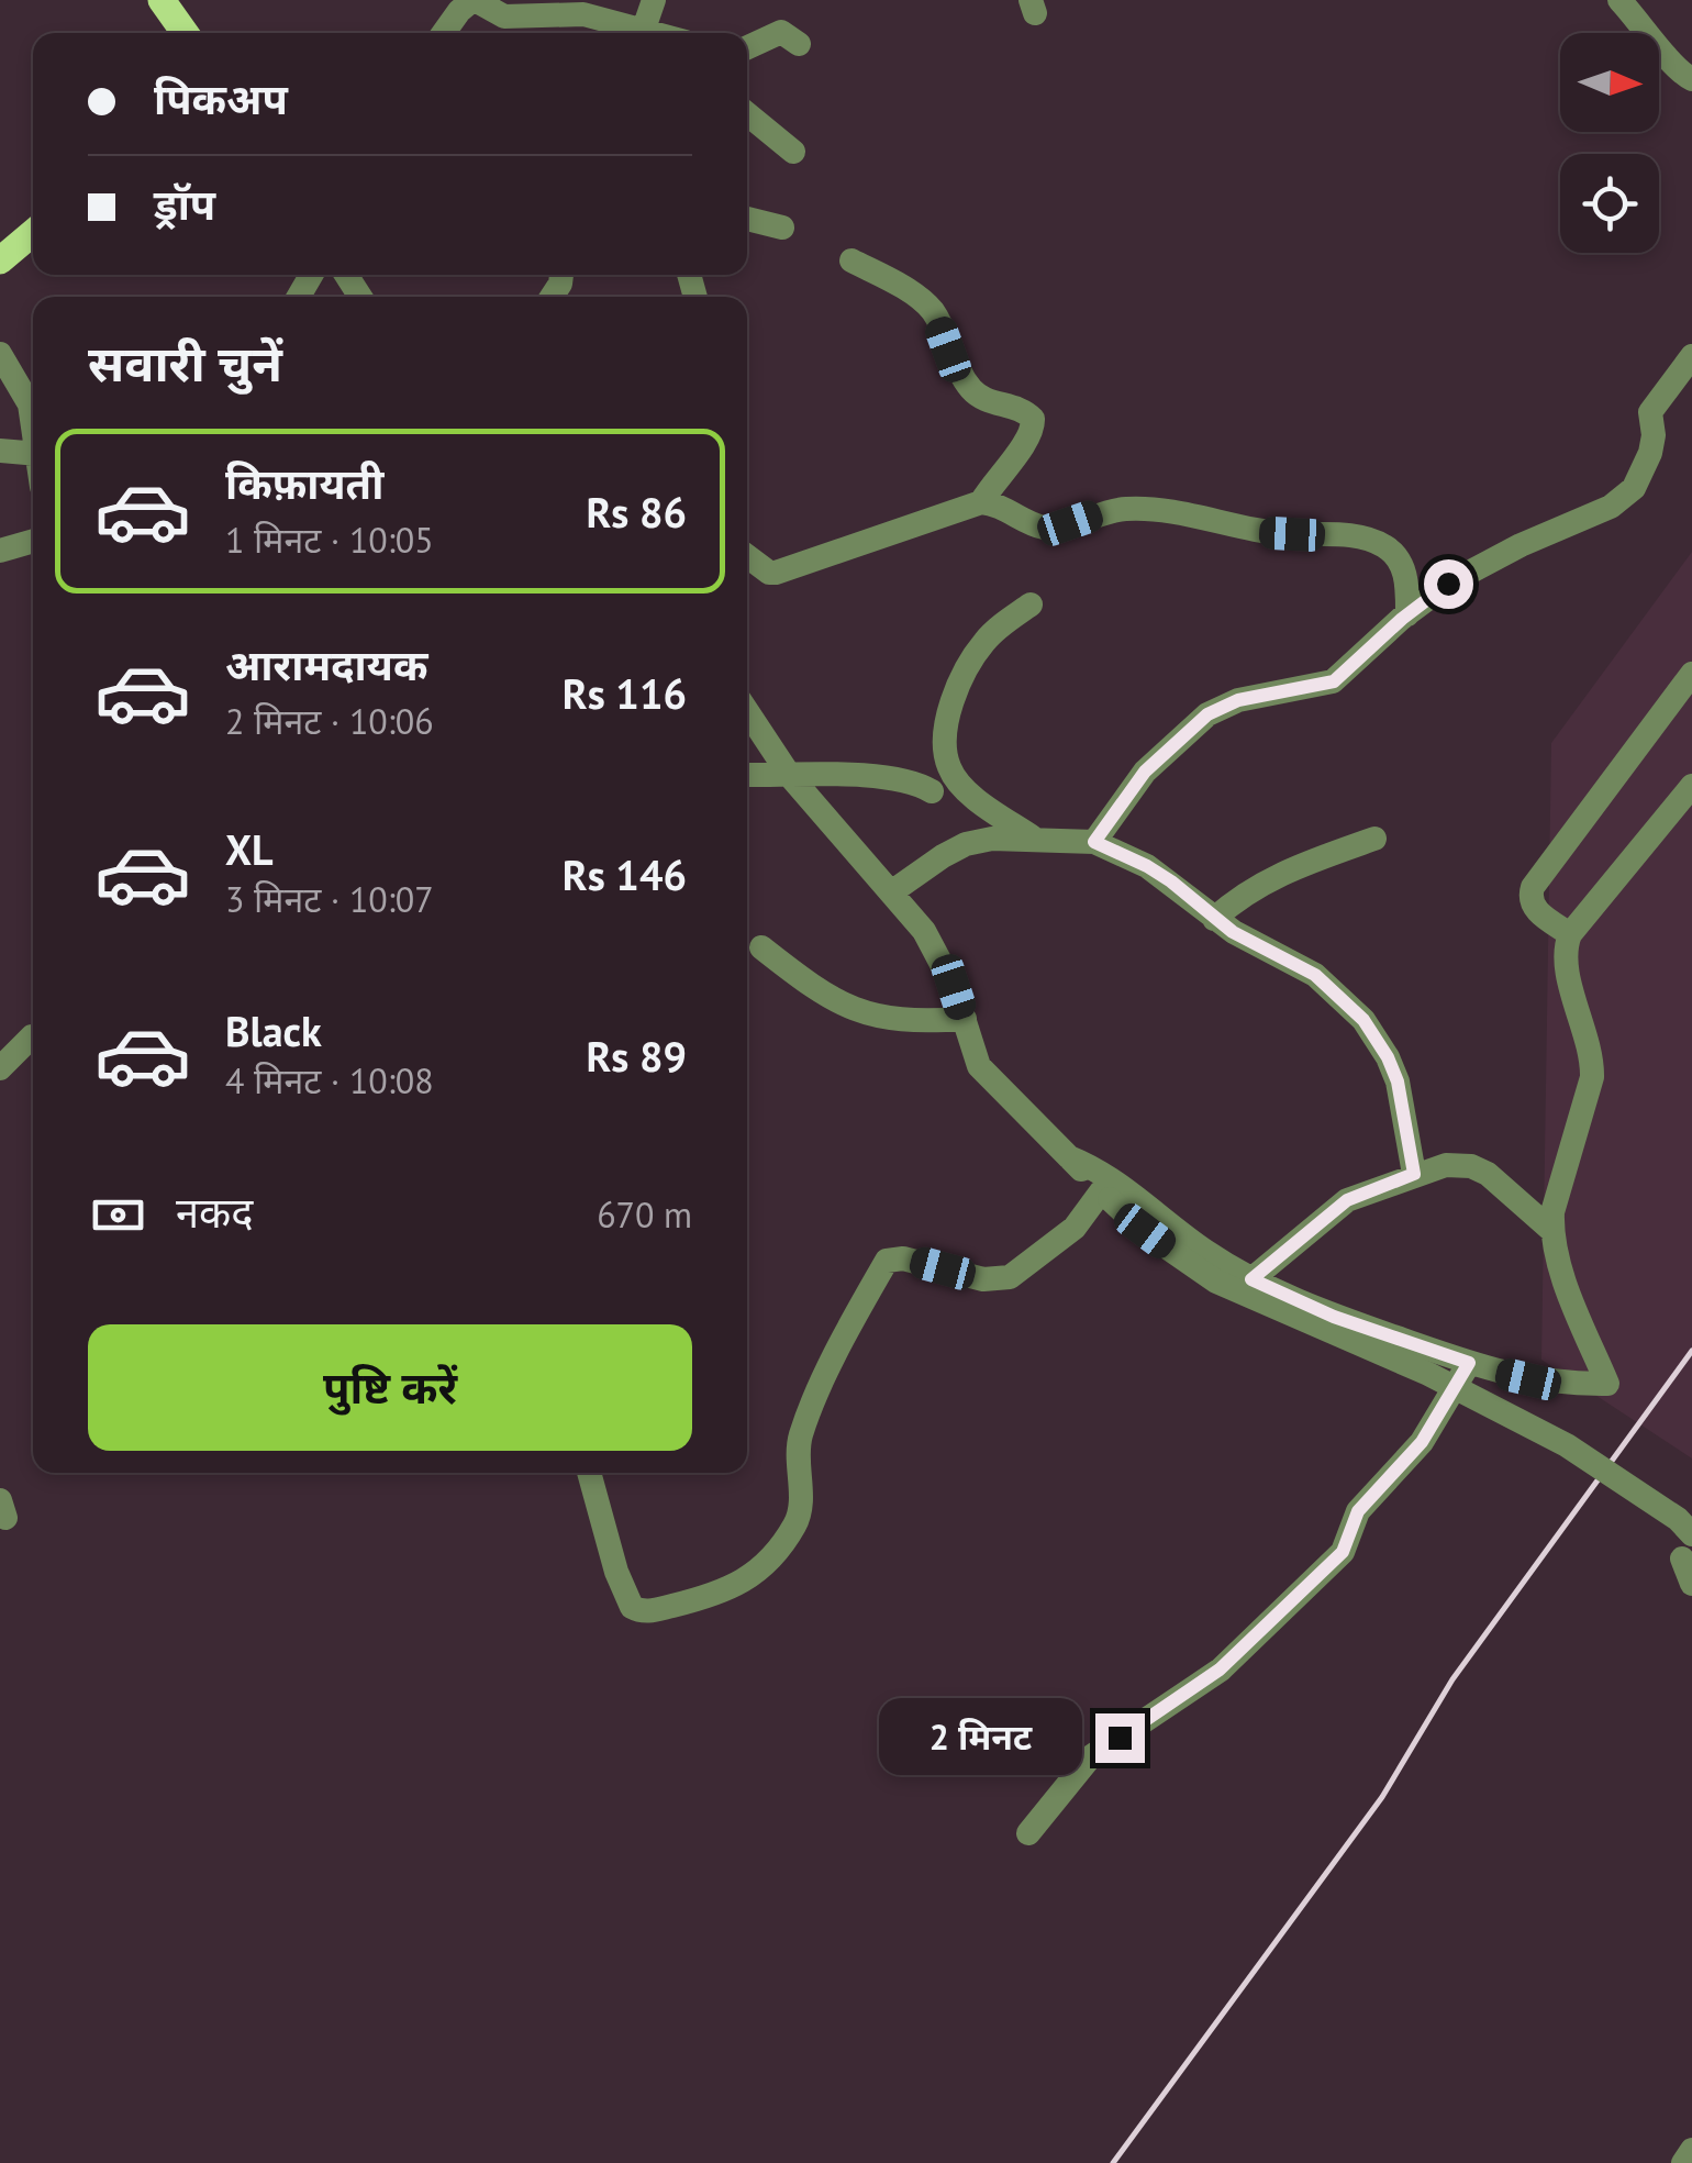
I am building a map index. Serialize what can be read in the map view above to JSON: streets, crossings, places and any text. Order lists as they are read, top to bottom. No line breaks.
{"north":"right","page":{"banner":["पिकअप","ड्रॉप"],"heading":"सवारी चुनें","list":[{"name":"किफ़ायती","note":"1 मिनट · 10:05","value":"Rs 86"},{"name":"आरामदायक","note":"2 मिनट · 10:06","value":"Rs 116"},{"name":"XL","note":"3 मिनट · 10:07","value":"Rs 146"},{"name":"Black","note":"4 मिनट · 10:08","value":"Rs 89"}],"pay":["नकद","670 m"],"buttons":"पुष्टि करें","bubble":"2 मिनट"}}
